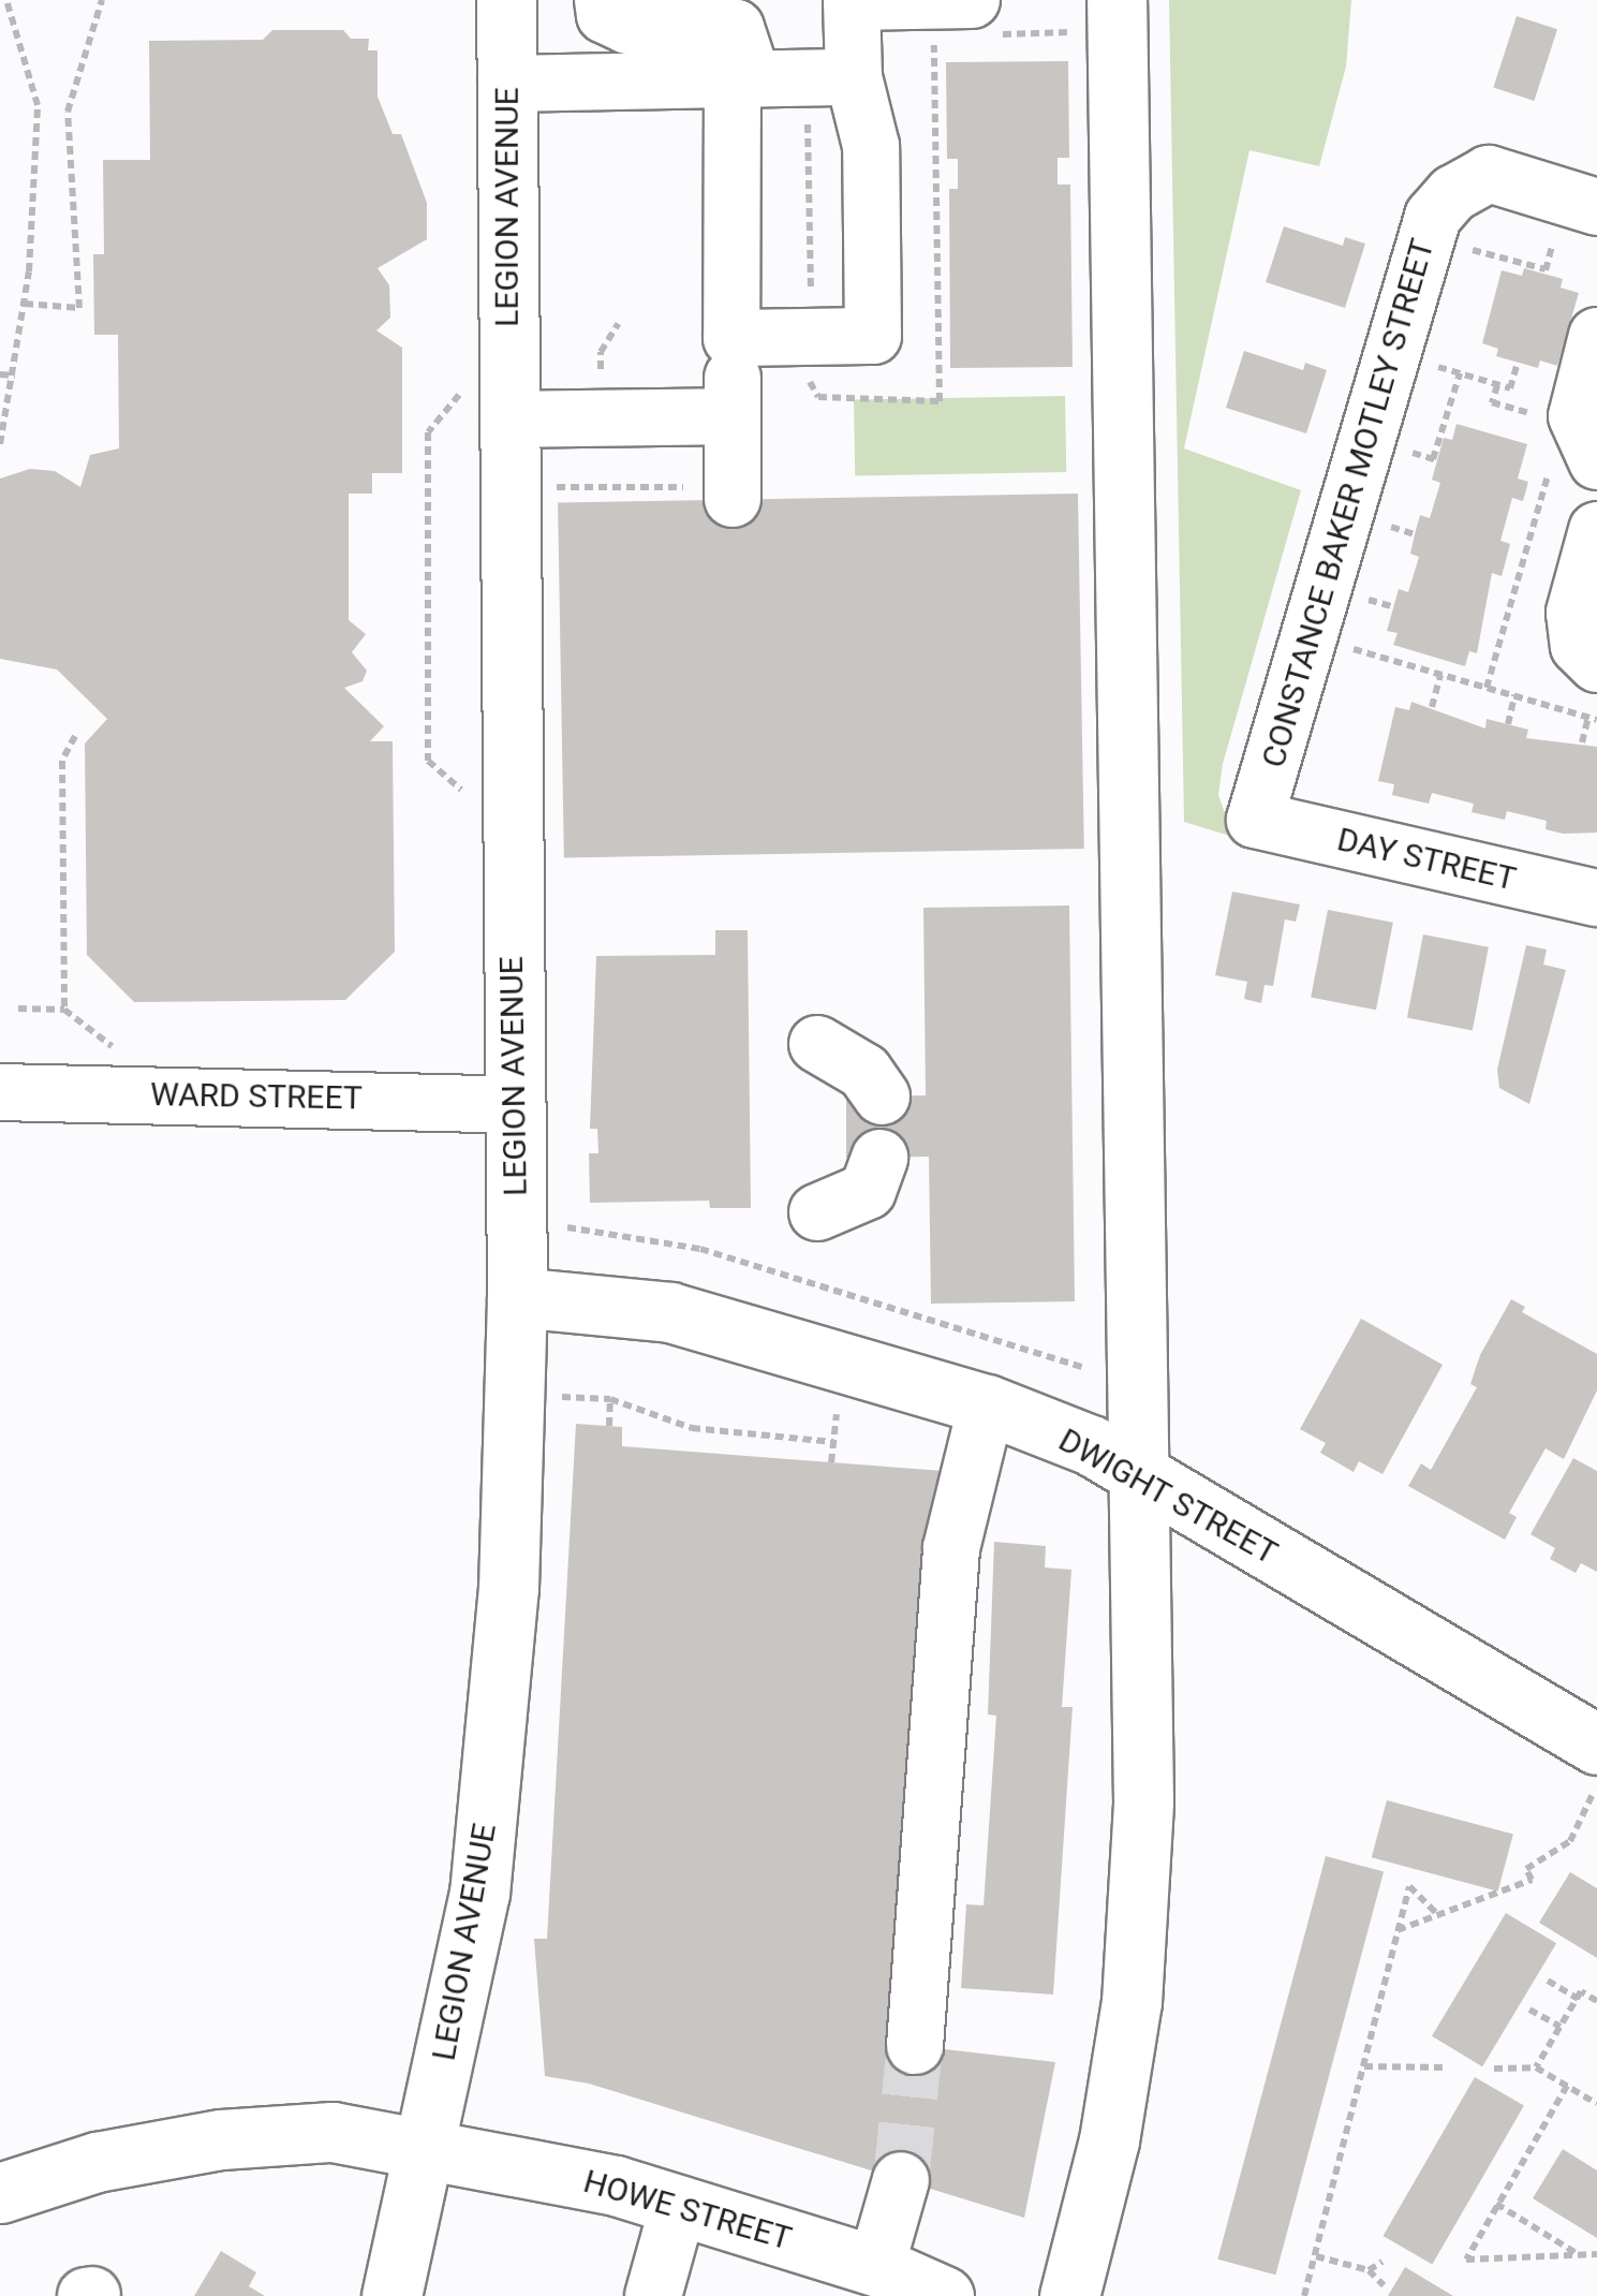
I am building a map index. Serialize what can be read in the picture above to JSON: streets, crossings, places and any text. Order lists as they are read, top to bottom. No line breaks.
{"streets":{"main road":["LEGION AVENUE","DWIGHT STREET","HOWE STREET"],"street":["CONSTANCE BAKER MOTLEY STREET","DAY STREET","WARD STREET"]},"crossings":[["LEGION AVENUE","WARD STREET"],["LEGION AVENUE","DWIGHT STREET"],["LEGION AVENUE","HOWE STREET"],["CONSTANCE BAKER MOTLEY STREET","DAY STREET"]]}
